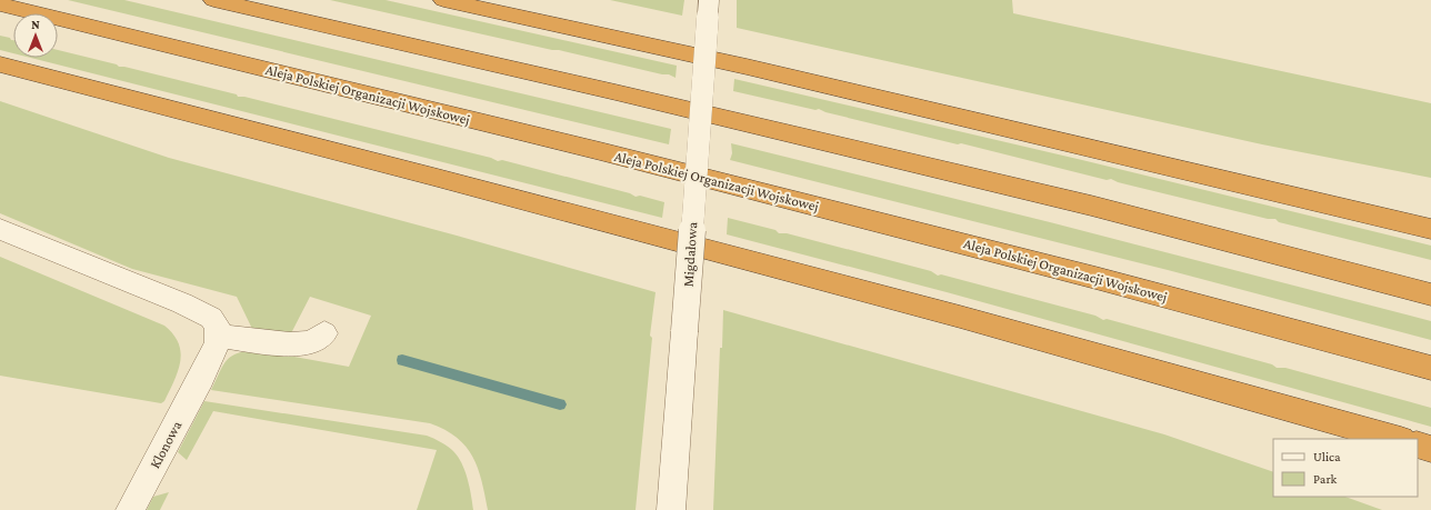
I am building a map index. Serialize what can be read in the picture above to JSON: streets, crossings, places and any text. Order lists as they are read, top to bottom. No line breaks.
{"streets":{"highway":["Aleja Polskiej Organizacji Wojskowej"],"street":["Migdałowa","Klonowa"]},"legend":["Ulica","Park"],"north":"top"}
